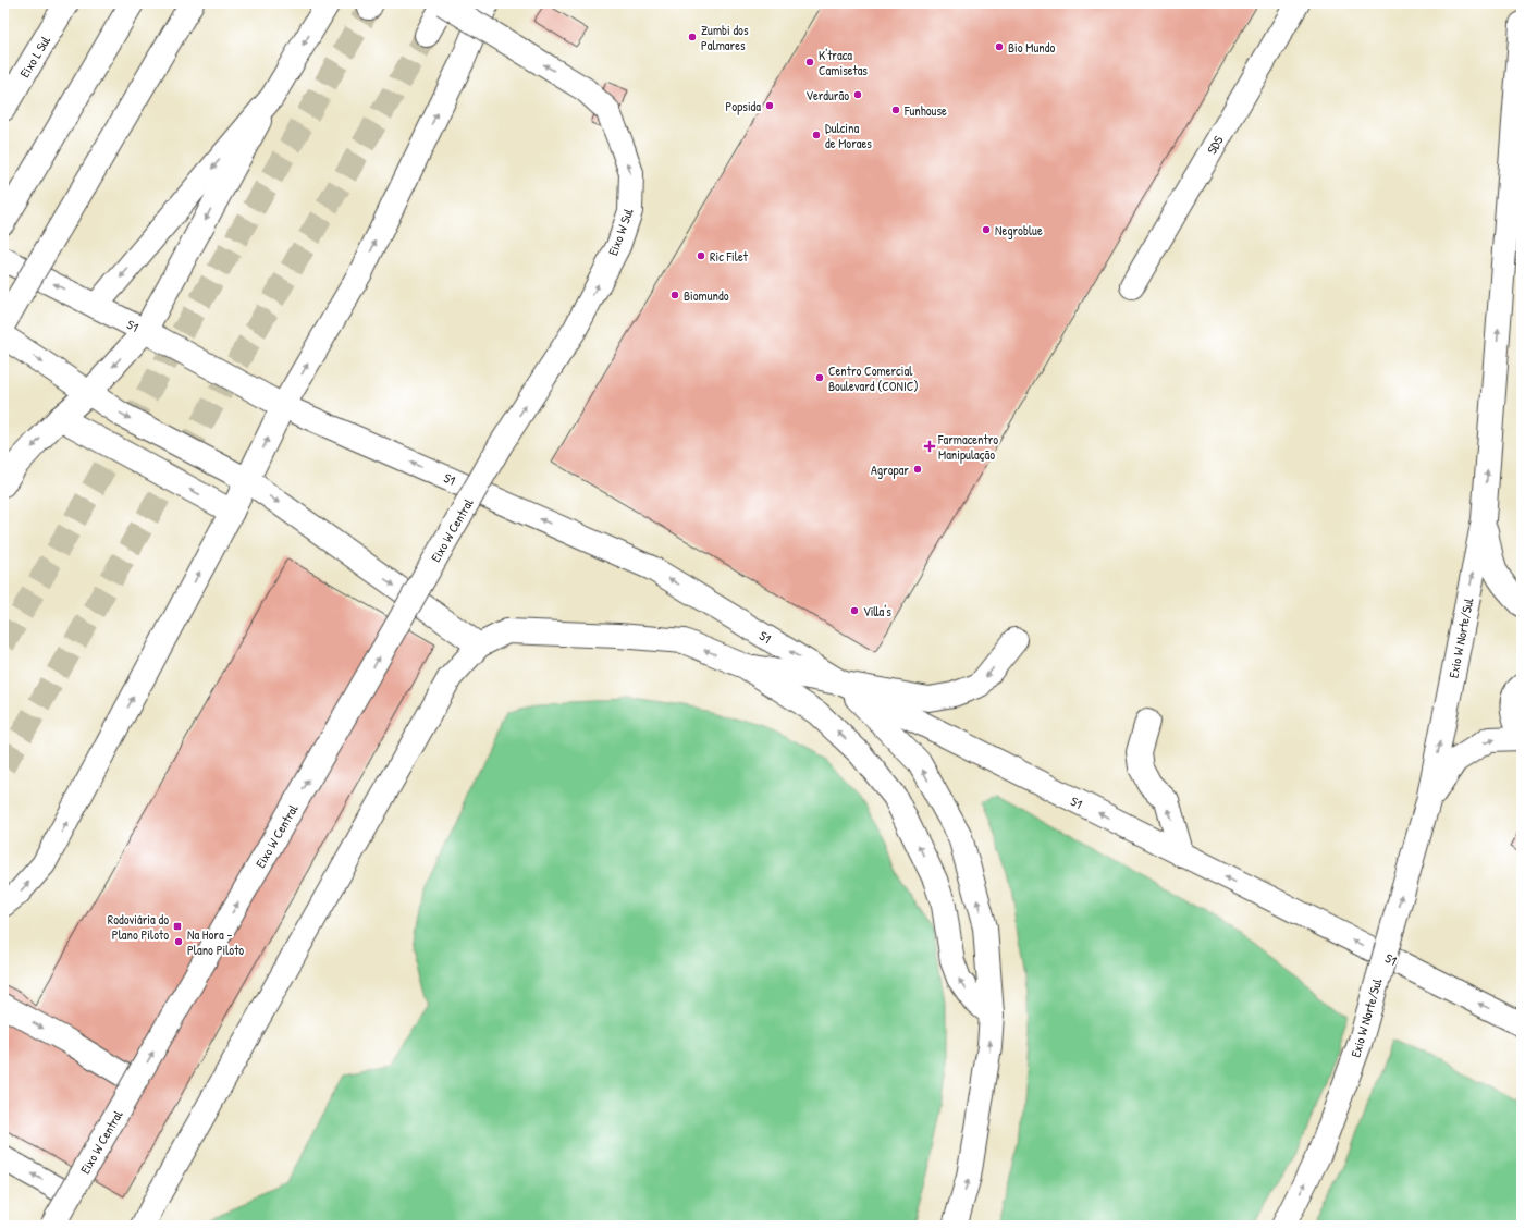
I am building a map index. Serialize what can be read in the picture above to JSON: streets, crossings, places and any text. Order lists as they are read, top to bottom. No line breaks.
{"streets":{"main road":["Eixo L Sul","SDS","Eixo W Sul","S1","Eixo W Central","Exio W Norte/Sul"]},"crossings":[["Eixo W Sul","Eixo W Central"]],"one_way":["Exio W Norte/Sul"],"places":{"other":["Zumbi dos Palmares","Bio Mundo","K'traca Camisetas","Verdurão","Popsida","Funhouse","Dulcina de Moraes","Negroblue","Ric Filet","Biomundo","Centro Comercial Boulevard (CONIC)","Agropar","Villa's","Na Hora - Plano Piloto"],"health":["Farmacentro Manipulação"],"transit":["Rodoviária do Plano Piloto"]}}
